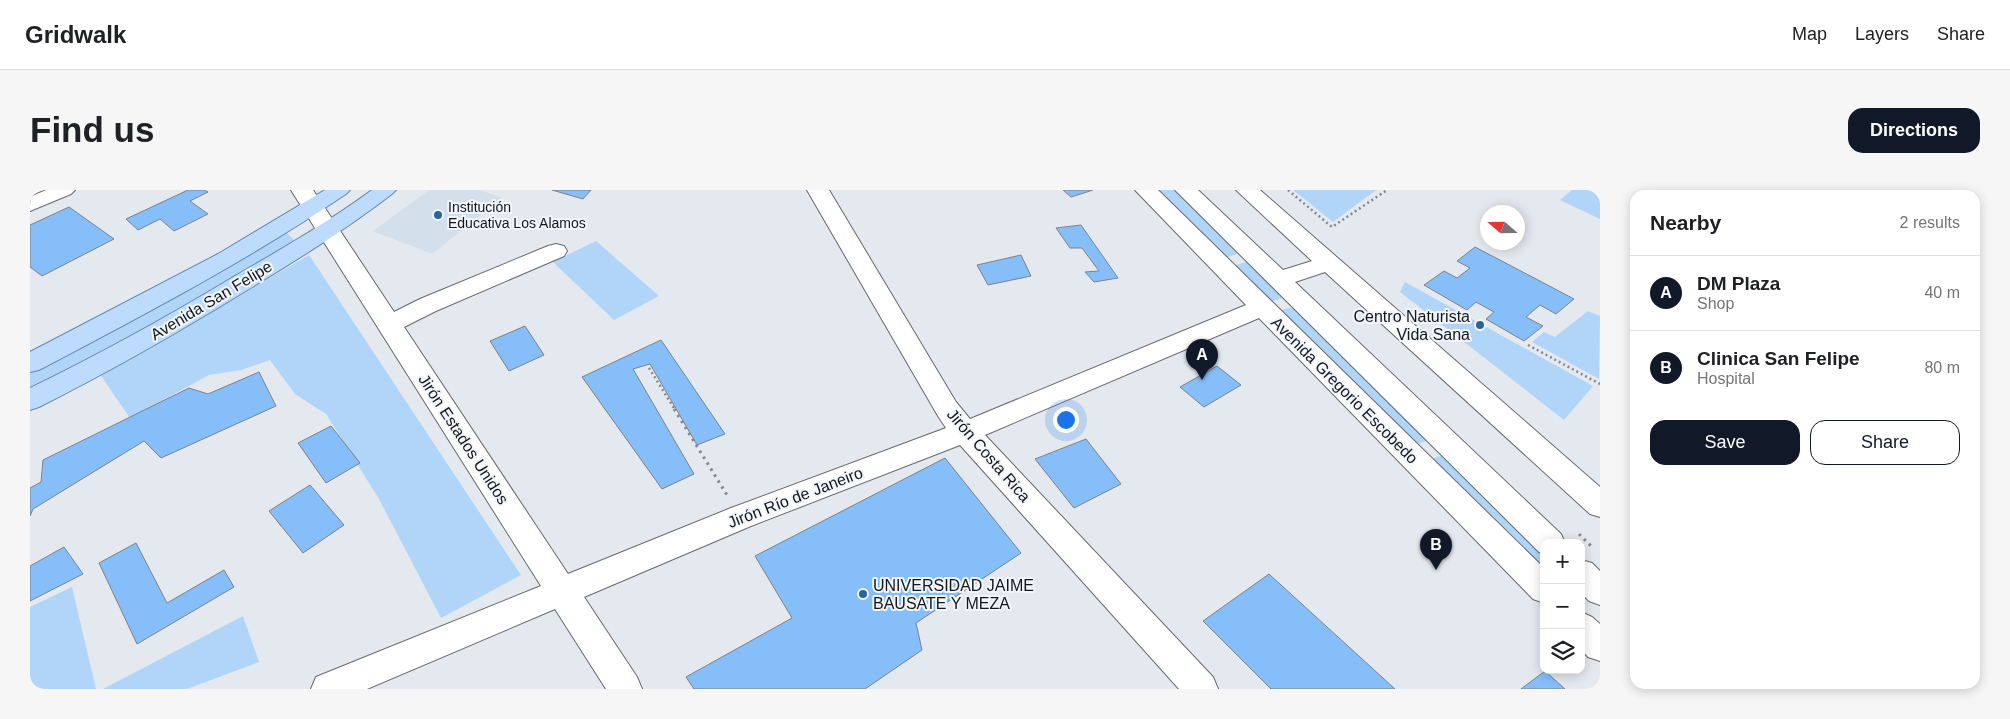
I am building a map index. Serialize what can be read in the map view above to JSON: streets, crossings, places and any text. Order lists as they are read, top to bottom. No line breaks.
{"streets":{"main road":["Avenida San Felipe"],"street":["Avenida Gregorio Escobedo","Jirón Estados Unidos","Jirón Costa Rica","Jirón Río de Janeiro"]},"crossings":[["Avenida San Felipe","Jirón Estados Unidos"],["Avenida Gregorio Escobedo","Jirón Río de Janeiro"],["Jirón Estados Unidos","Jirón Río de Janeiro"],["Jirón Costa Rica","Jirón Río de Janeiro"]],"places":["Institución Educativa Los Alamos","Centro Naturista Vida Sana","UNIVERSIDAD JAIME BAUSATE Y MEZA"],"north":"left","page":{"header":"Gridwalk","nav":["Map","Layers","Share"],"buttons":["Directions",["Save","Share"]],"title":"Find us","heading":["Nearby","2 results"],"list":[{"mark":"A","name":"DM Plaza","note":"Shop","value":"40 m"},{"mark":"B","name":"Clinica San Felipe","note":"Hospital","value":"80 m"}],"pins":["A","B"],"map_buttons":["+","−"]}}
